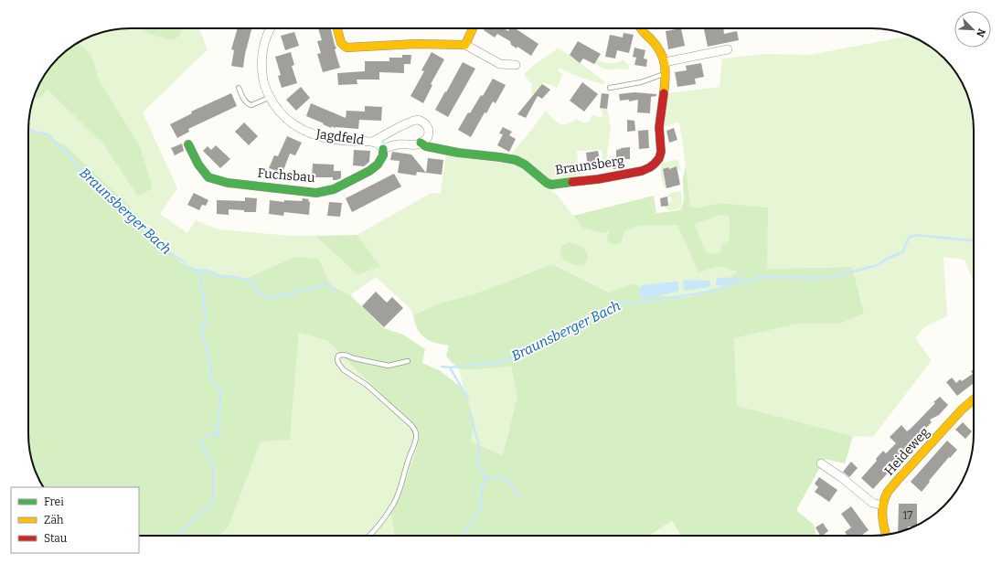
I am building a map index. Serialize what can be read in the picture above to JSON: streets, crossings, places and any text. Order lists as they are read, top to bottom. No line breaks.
{"streets":{"street":["Jagdfeld","Braunsberg","Fuchsbau","Heideweg"]},"crossings":[["Jagdfeld","Braunsberg"],["Jagdfeld","Fuchsbau"]],"water":["Braunsberger Bach"],"house_numbers":["17"],"legend":["Frei","Zäh","Stau"],"north":"bottom right"}
